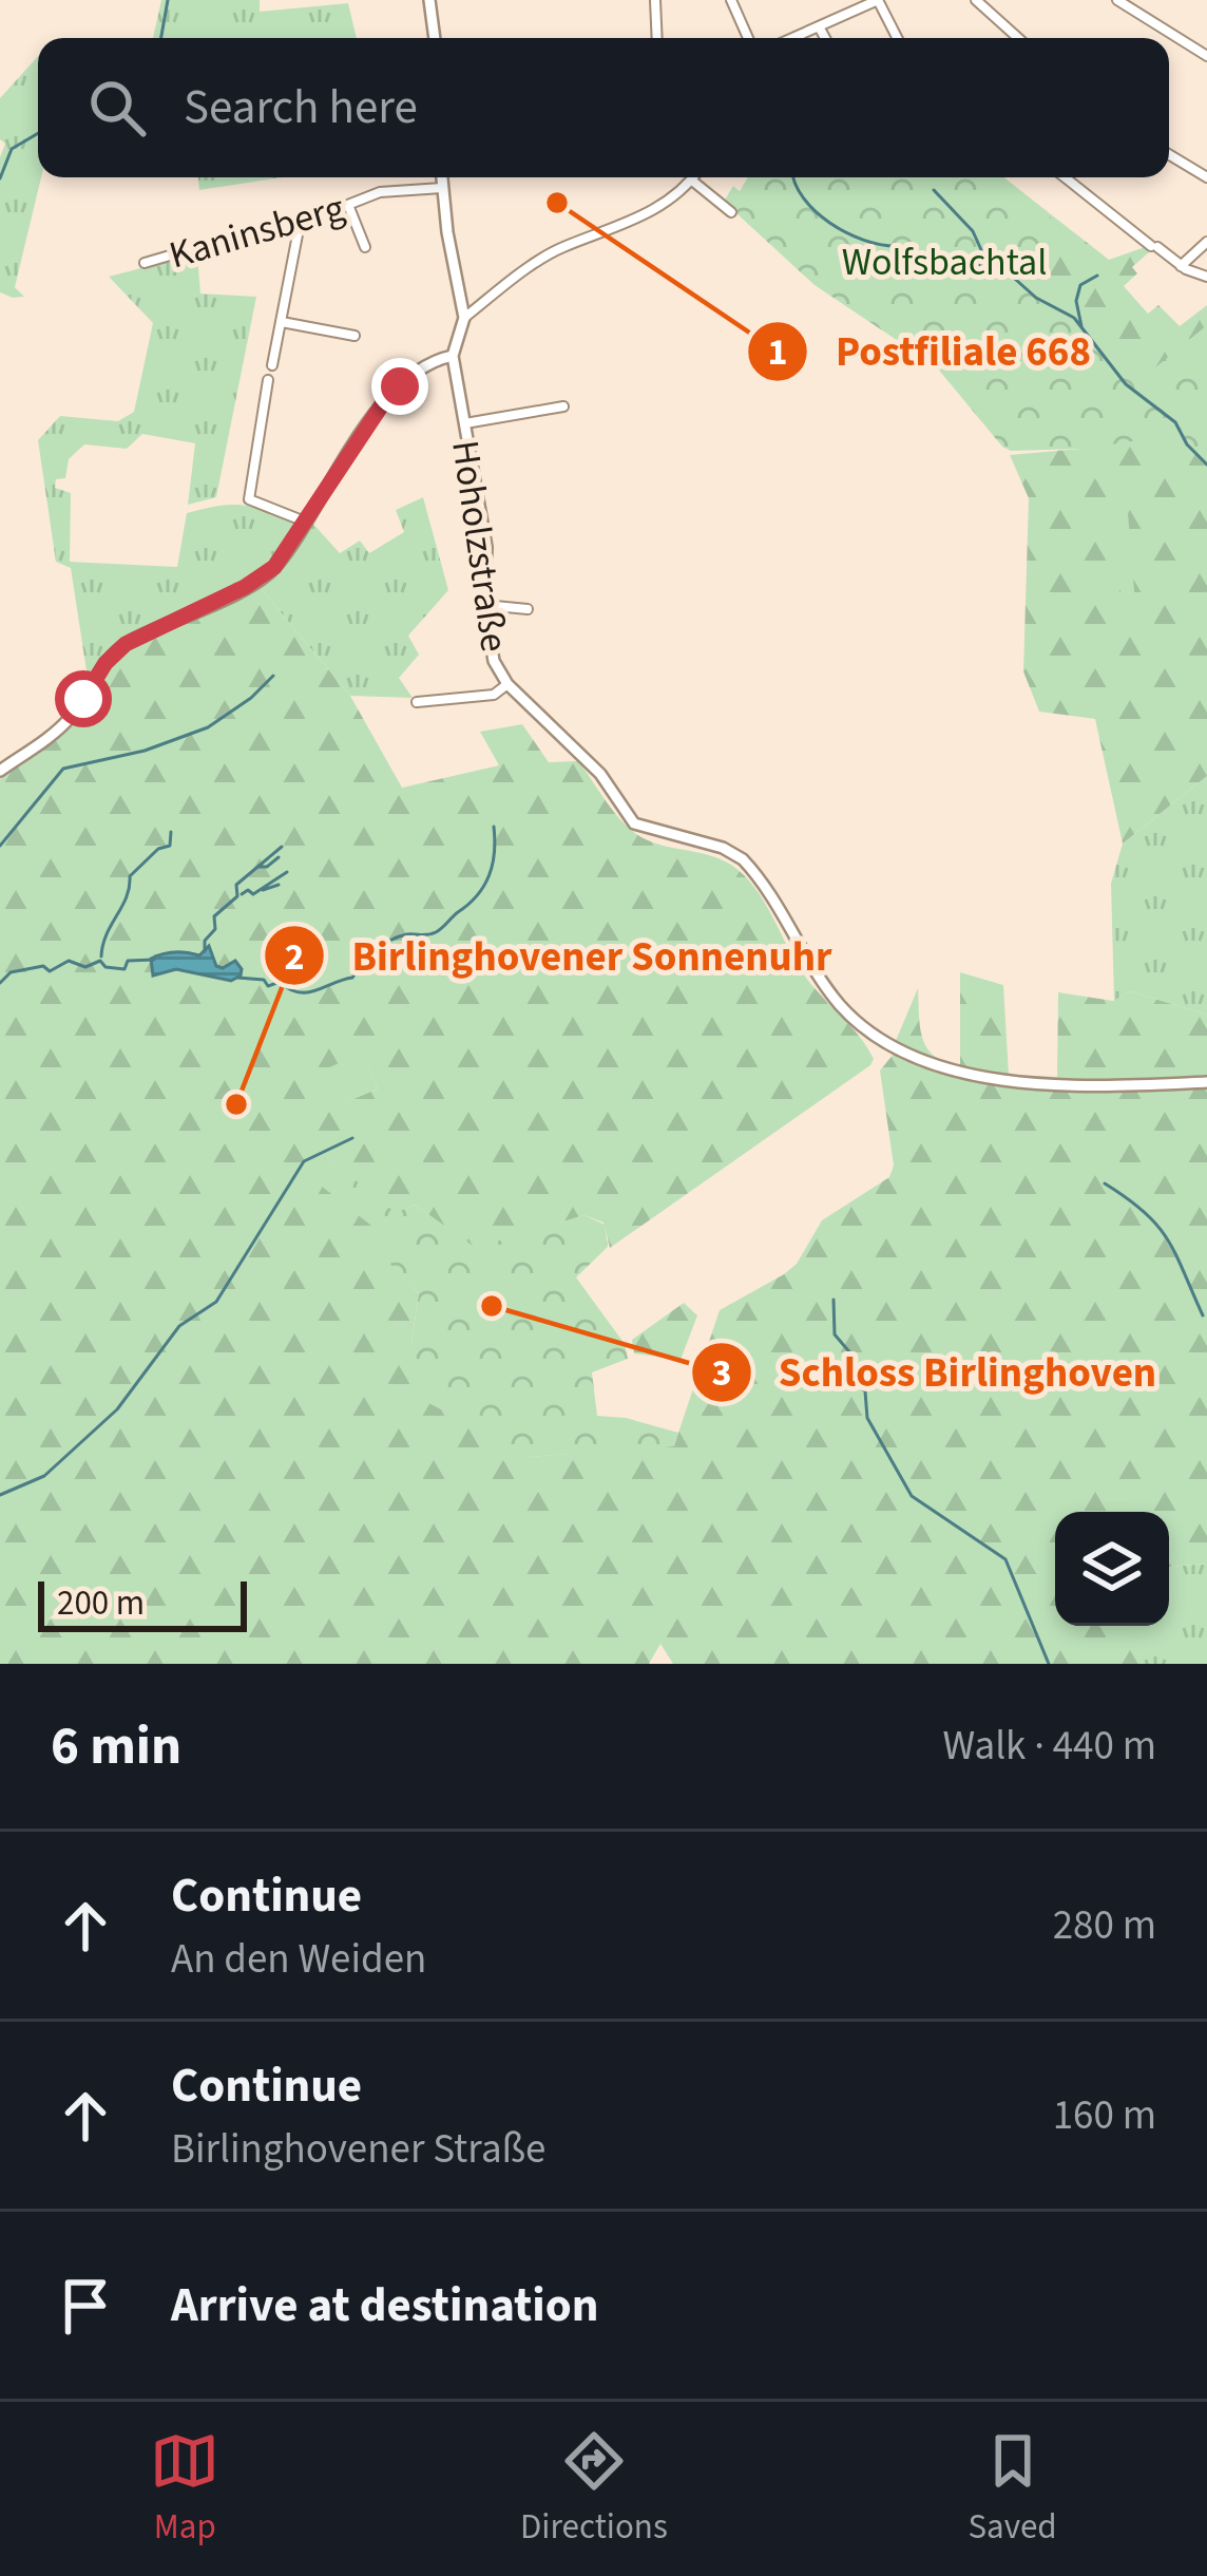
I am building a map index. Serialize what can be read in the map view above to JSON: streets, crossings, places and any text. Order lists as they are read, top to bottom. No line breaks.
{"streets":{"street":["Kaninsberg","Hoholzstraße"]},"crossings":[["Kaninsberg","Hoholzstraße"]],"parks":["Wolfsbachtal"],"places":["Postfiliale 668","Birlinghovener Sonnenuhr","Schloss Birlinghoven"],"scale_bar":"200 m","page":{"search":"Search here","scale":"200 m","heading":["6 min","Walk · 440 m"],"list":[["Continue","An den Weiden","280 m"],["Continue","Birlinghovener Straße","160 m"],"Arrive at destination"],"nav":["Map","Directions","Saved"]}}
